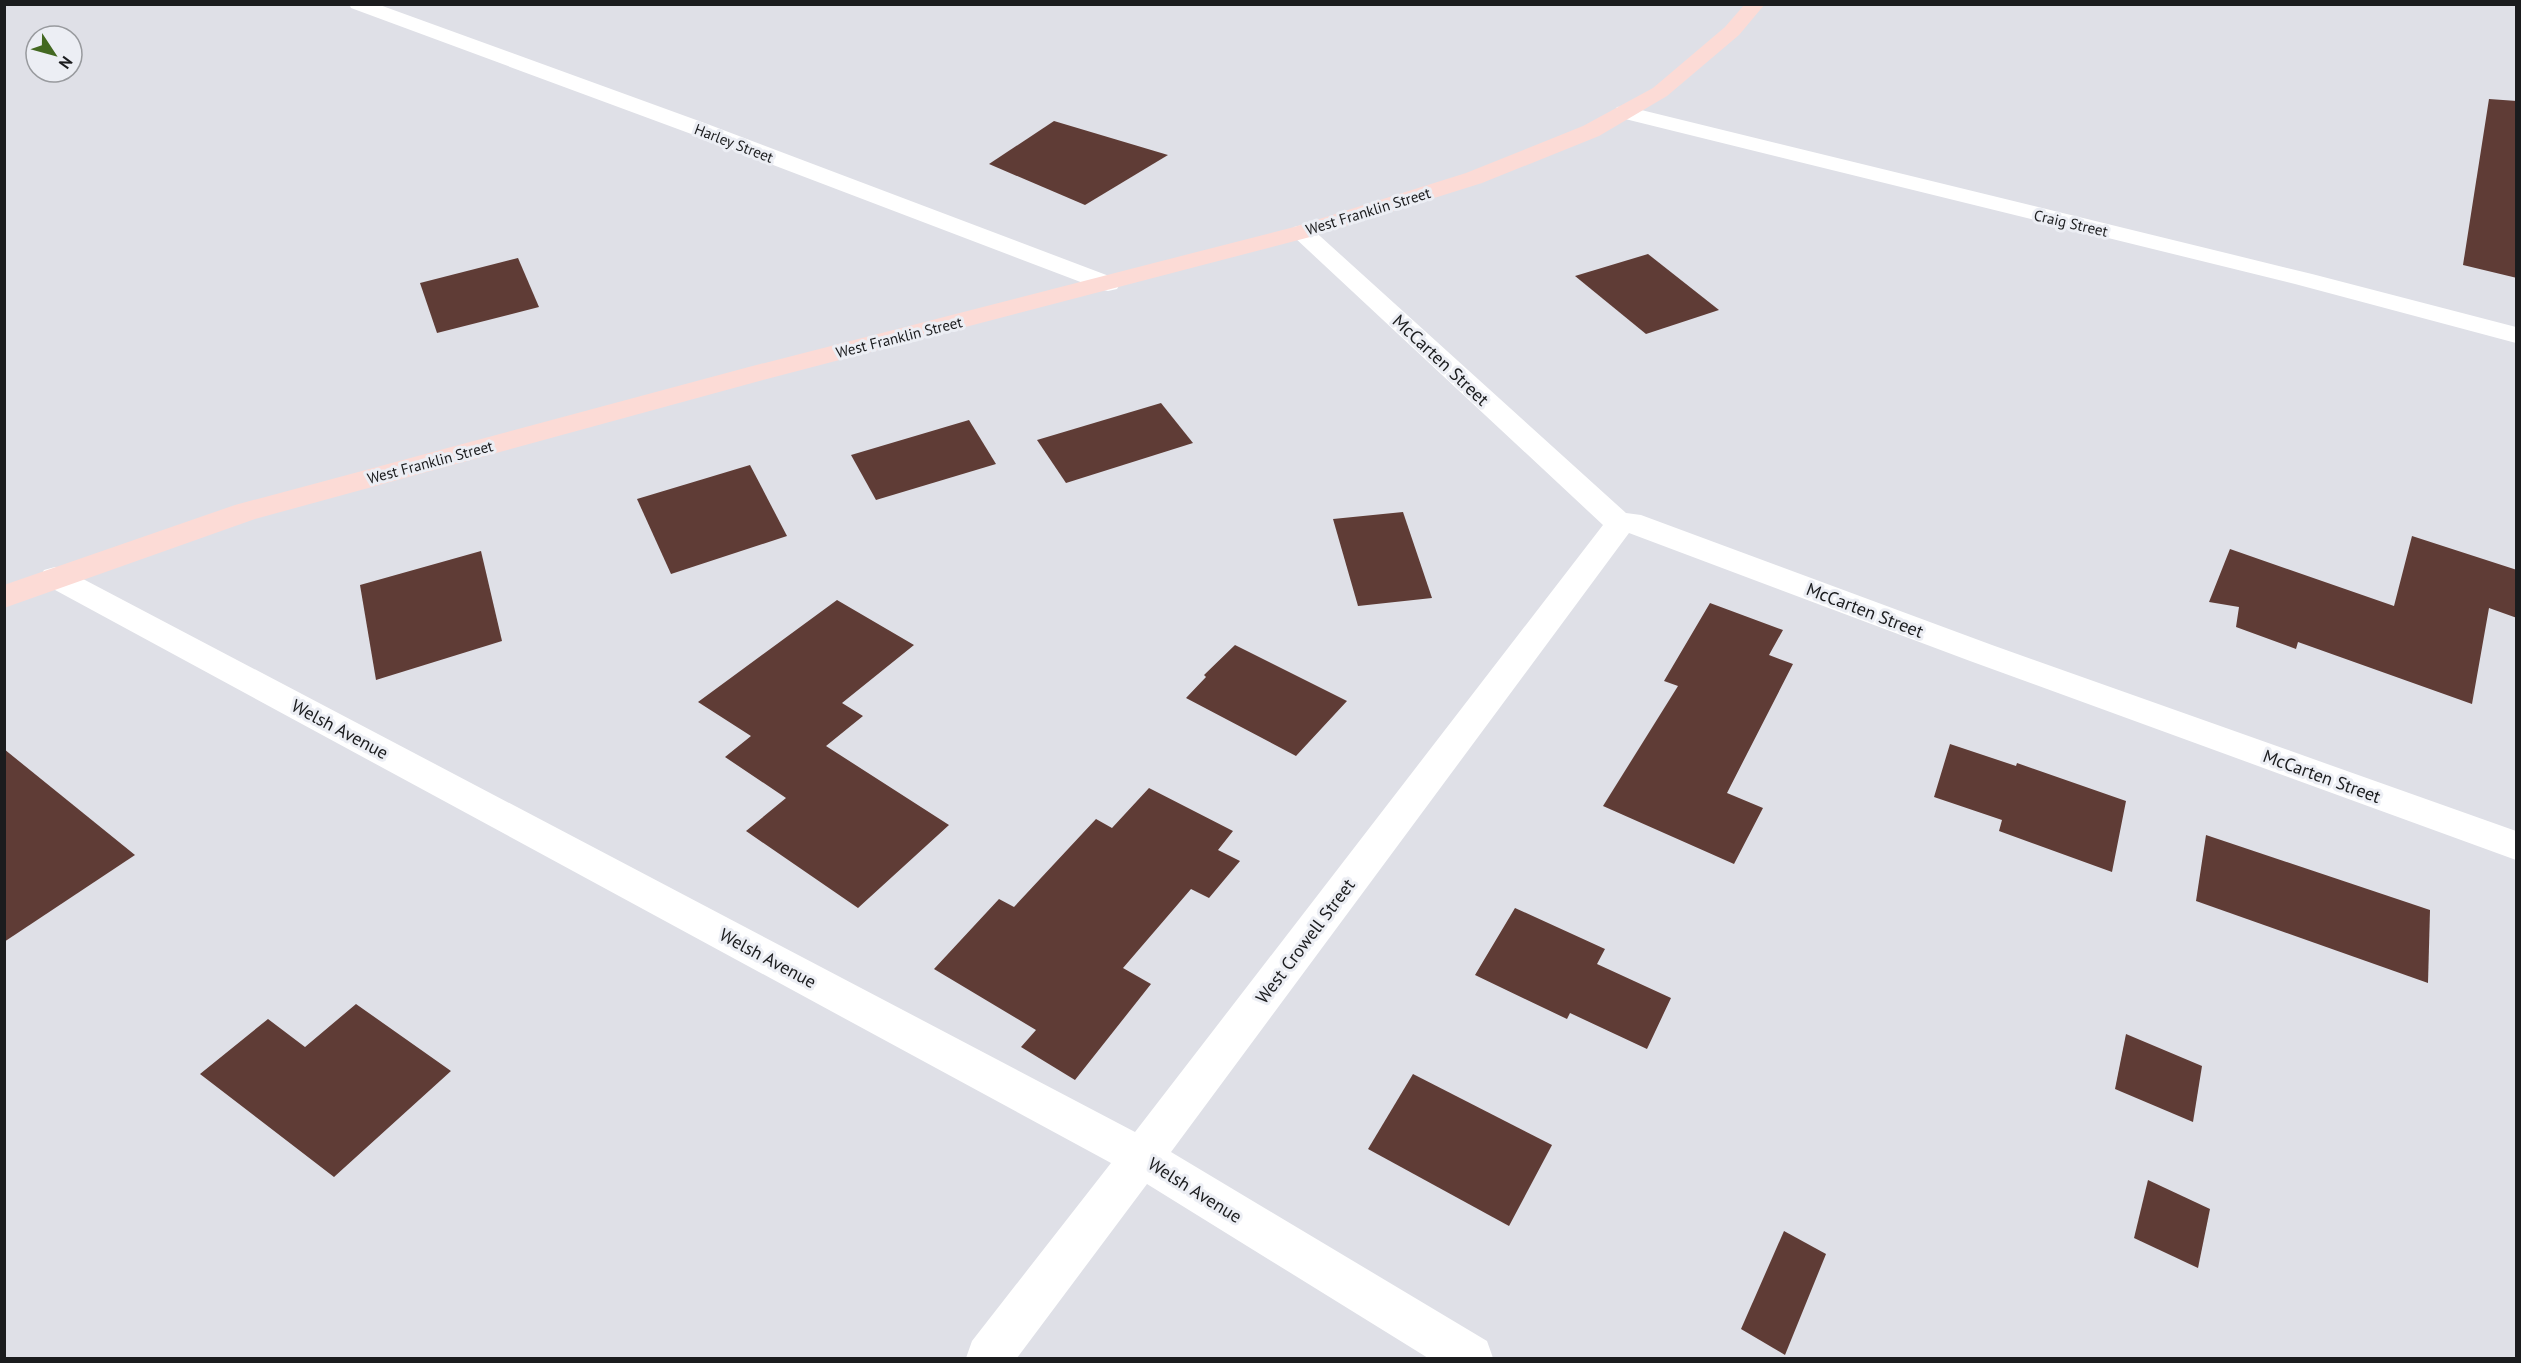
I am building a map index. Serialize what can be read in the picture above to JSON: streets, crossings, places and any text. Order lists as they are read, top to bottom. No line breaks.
{"streets":{"main road":["West Franklin Street"],"street":["Harley Street","Craig Street","McCarten Street","Welsh Avenue","West Crowell Street"]},"crossings":[["Harley Street","West Franklin Street"],["West Franklin Street","Craig Street"],["West Franklin Street","McCarten Street"],["West Franklin Street","Welsh Avenue"],["McCarten Street","West Crowell Street"],["Welsh Avenue","West Crowell Street"]],"north":"bottom right"}
